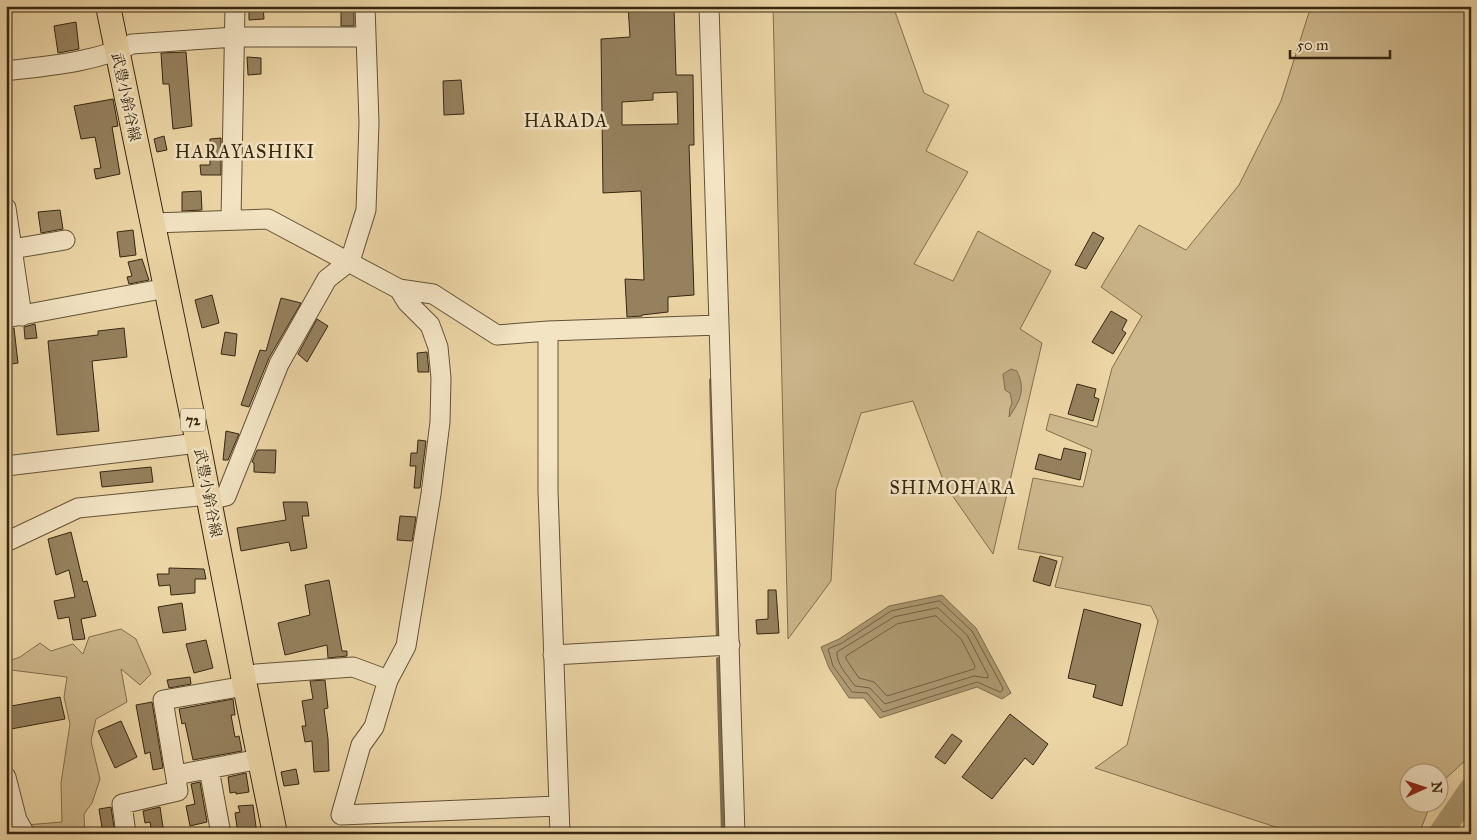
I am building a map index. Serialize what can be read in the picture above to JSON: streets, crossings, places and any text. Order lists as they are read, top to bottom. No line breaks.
{"streets":{"main road":["武豊小鈴谷線","72"]},"districts":["HARADA","HARAYASHIKI","SHIMOHARA"],"scale_bar":"50 m","north":"right"}
